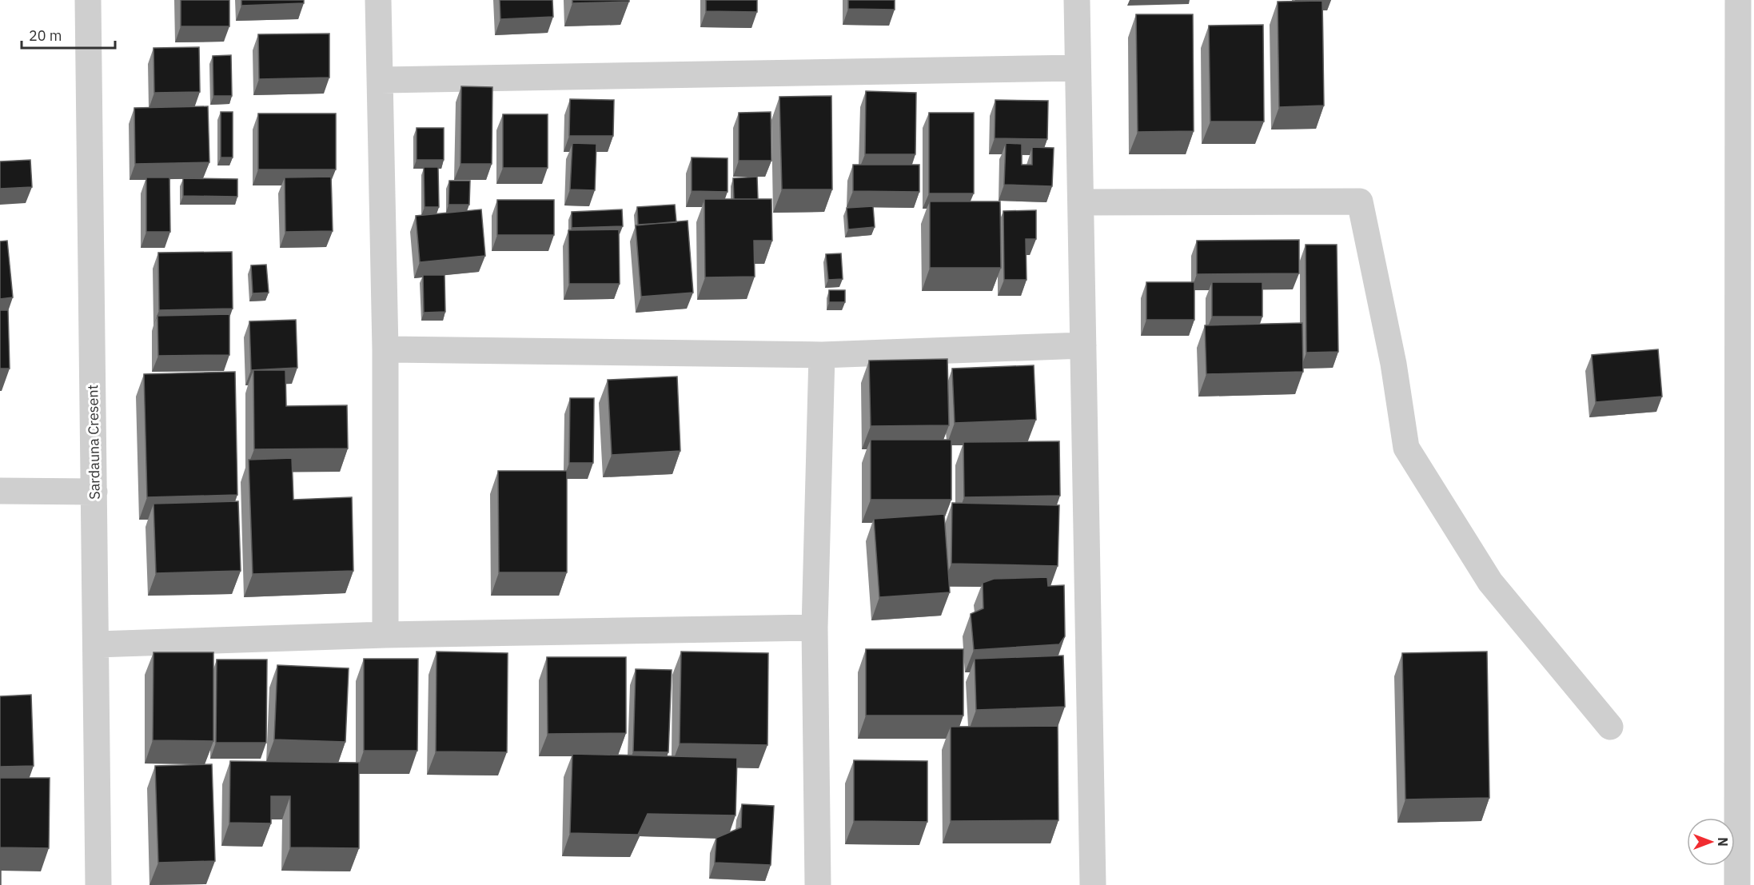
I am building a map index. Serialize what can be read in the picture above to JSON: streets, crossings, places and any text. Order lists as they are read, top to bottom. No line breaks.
{"streets":{"street":["Sardauna Cresent"]},"scale_bar":"20 m","north":"right"}
